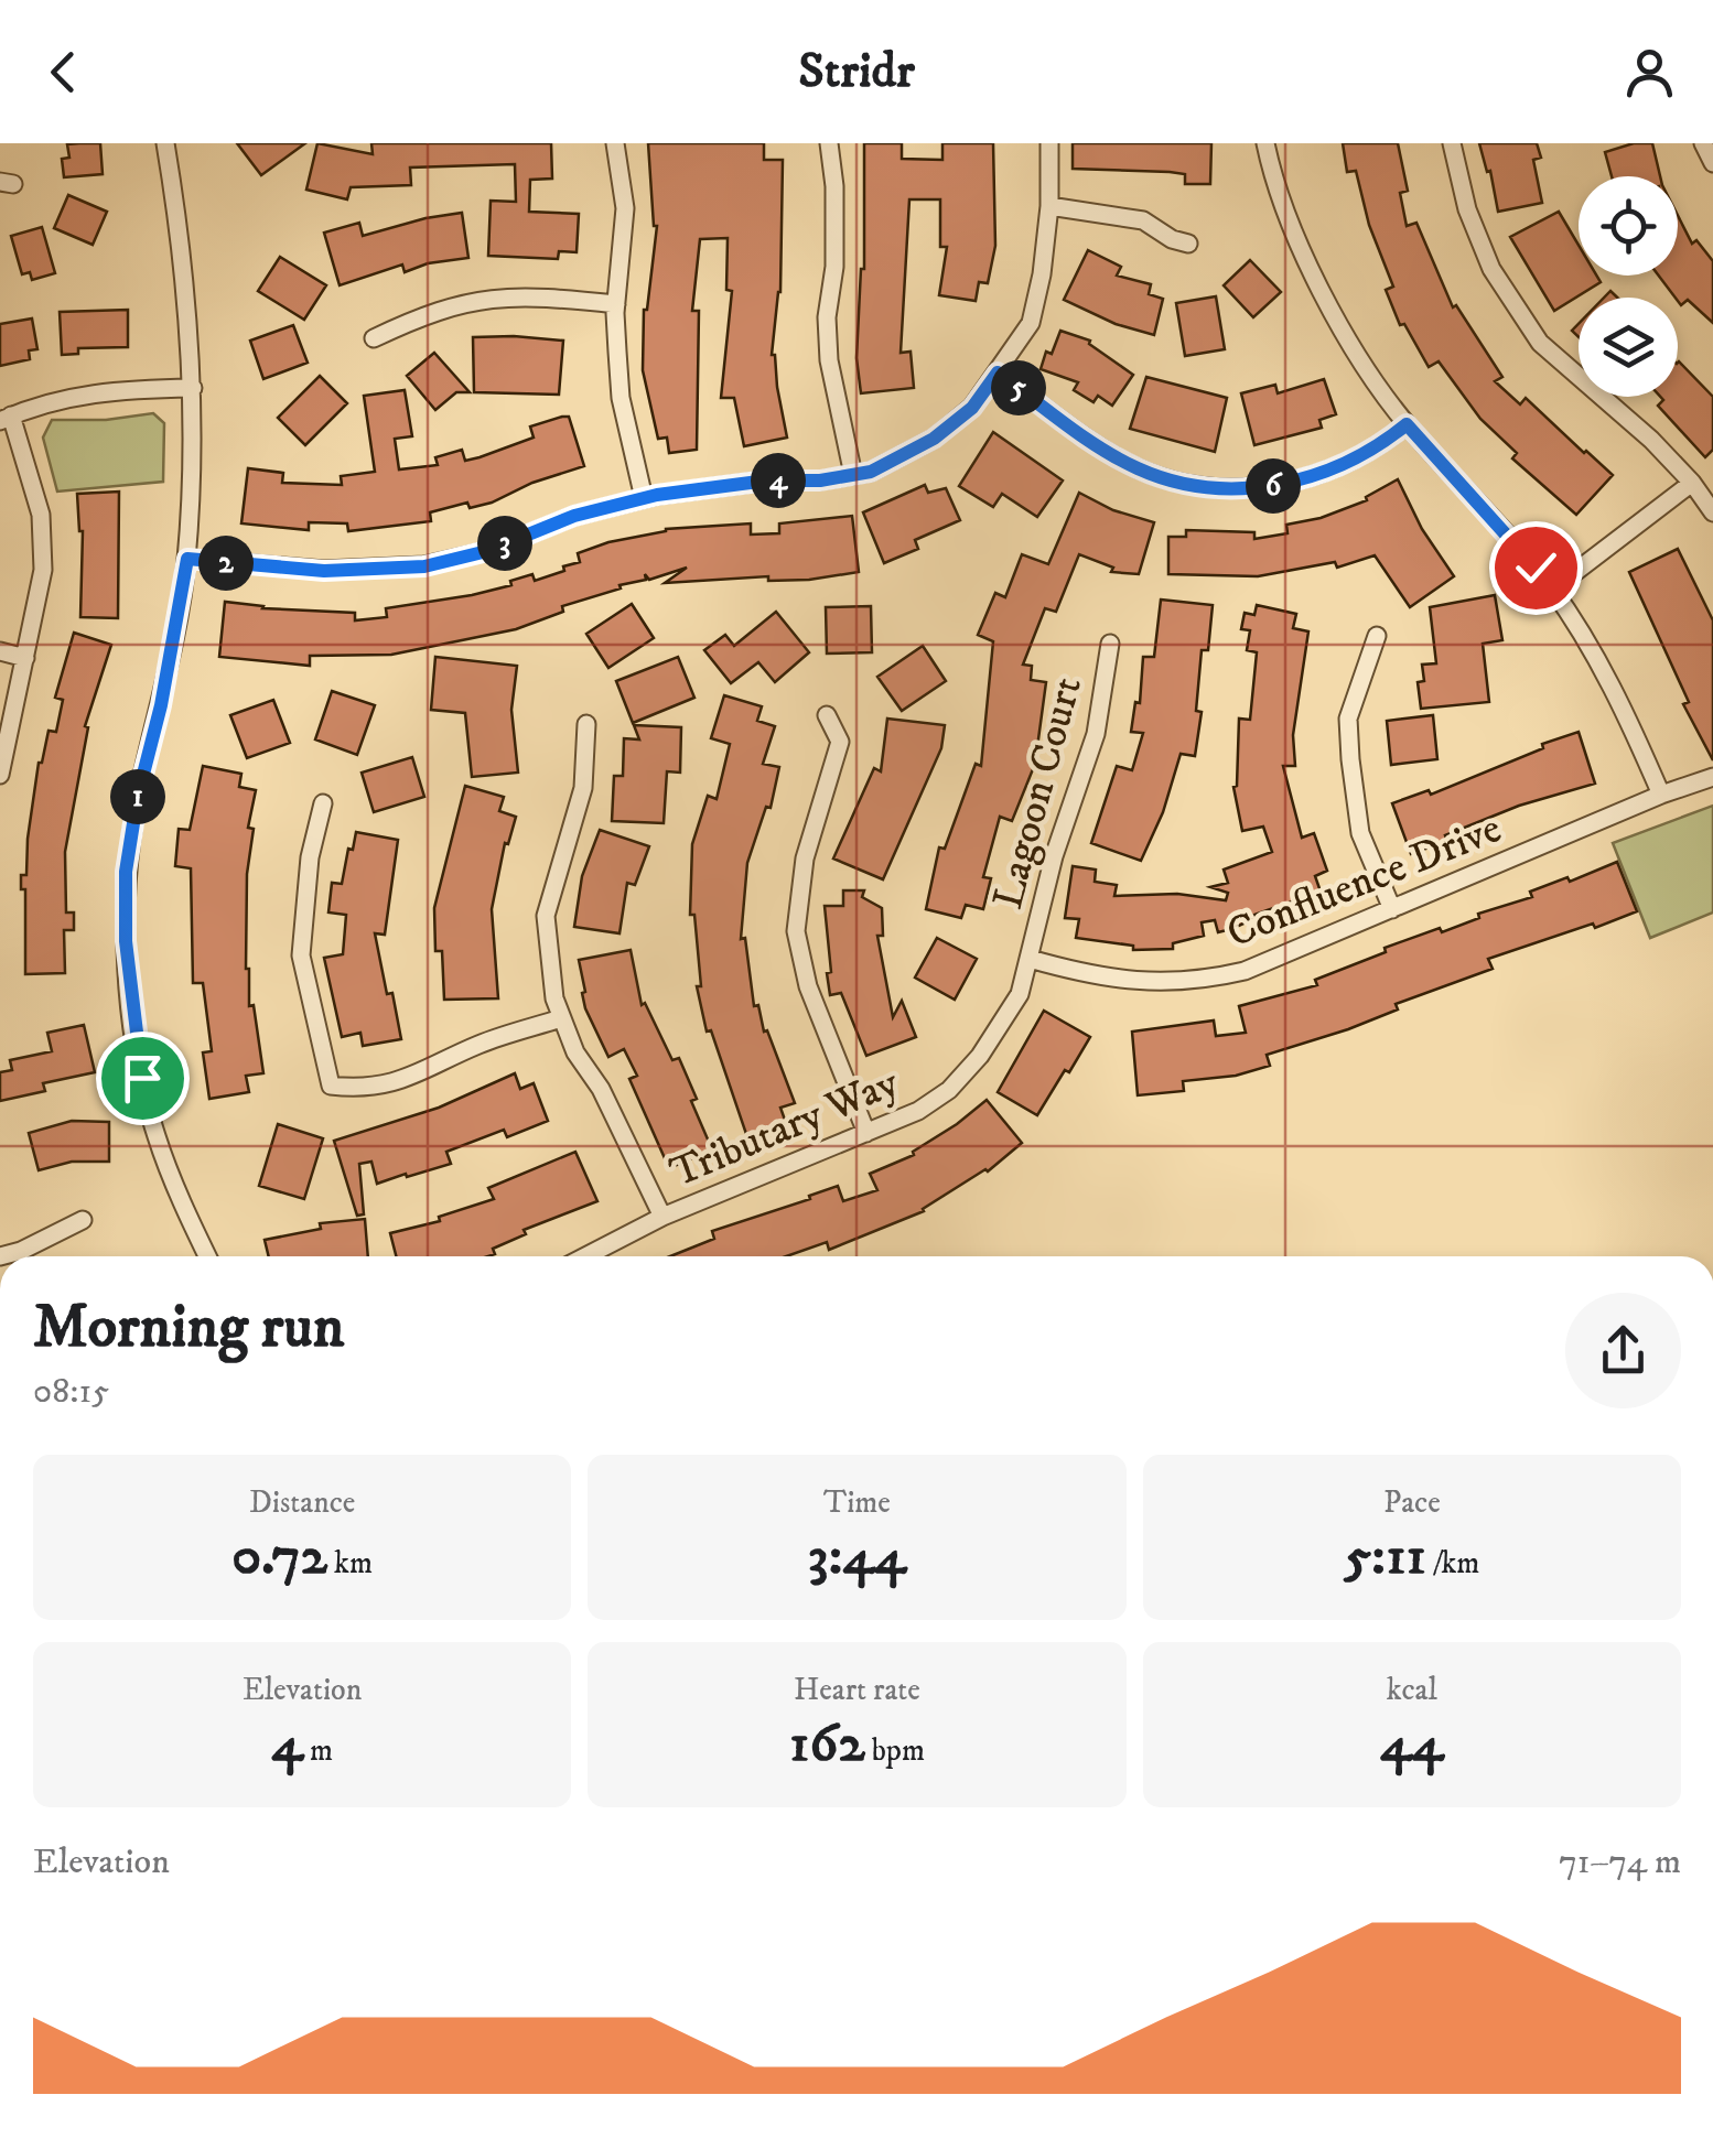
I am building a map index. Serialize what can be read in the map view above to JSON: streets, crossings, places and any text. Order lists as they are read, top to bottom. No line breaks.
{"streets":{"street":["Lagoon Court","Confluence Drive","Tributary Way"]},"crossings":[["Lagoon Court","Confluence Drive"],["Lagoon Court","Tributary Way"],["Confluence Drive","Tributary Way"]],"page":{"header":"Stridr","pins":["5","4","6","3","2","1"],"heading":["Morning run","08:15"],"stats":[["Distance","0.72 km"],["Time","3:44"],["Pace","5:11 /km"],["Elevation","4 m"],["Heart rate","162 bpm"],["kcal","44"]],"chart":["Elevation","71–74 m"]}}
